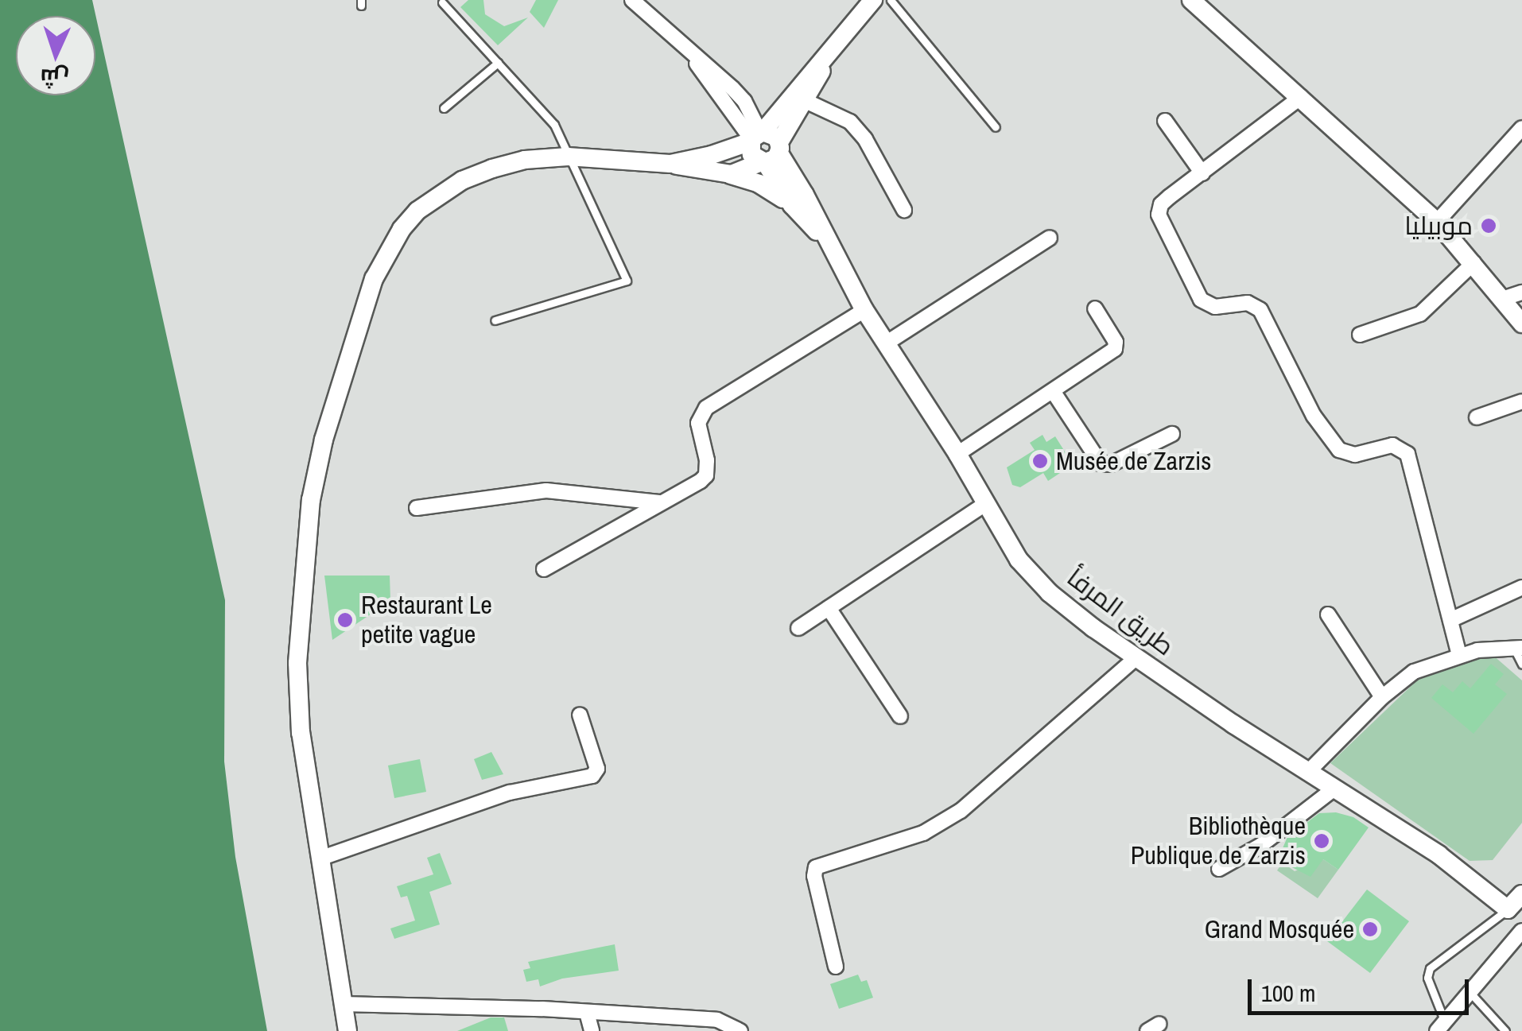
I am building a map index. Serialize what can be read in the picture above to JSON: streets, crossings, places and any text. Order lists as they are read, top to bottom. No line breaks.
{"streets":{"street":["طريق المرفأ"]},"places":["موبيليا","Musée de Zarzis","Restaurant Le petite vague","Bibliothèque Publique de Zarzis","Grand Mosquée"],"scale_bar":"100 m","north":"bottom"}
